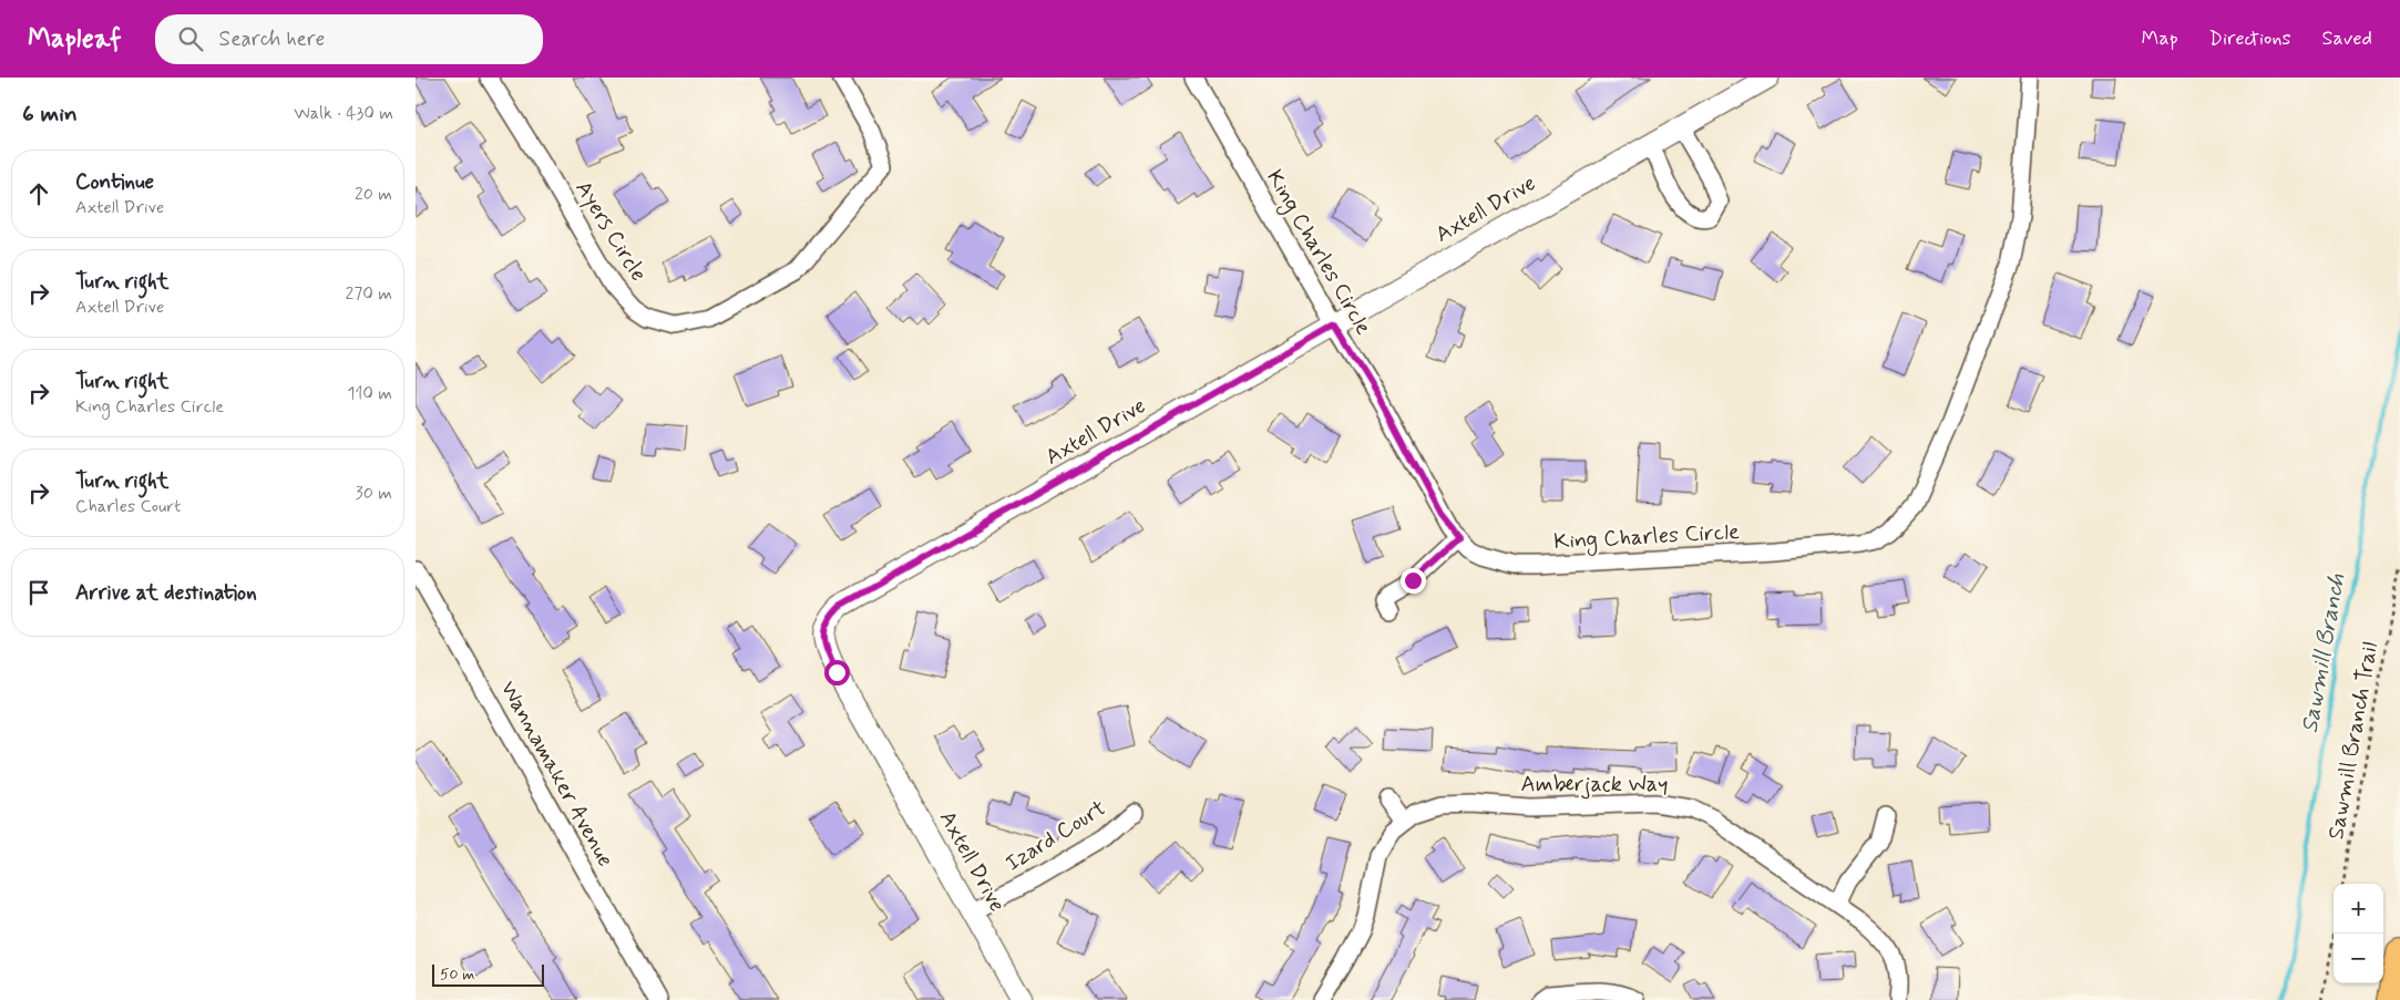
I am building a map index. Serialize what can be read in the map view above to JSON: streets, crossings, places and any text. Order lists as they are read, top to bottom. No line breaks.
{"streets":{"street":["Axtell Drive","Ayers Circle","King Charles Circle","Wannamaker Avenue","Amberjack Way","Izard Court"],"path":["Sawmill Branch Trail"]},"crossings":[["Axtell Drive","King Charles Circle"],["Axtell Drive","Izard Court"]],"water":["Sawmill Branch"],"scale_bar":"50 m","page":{"header":"Mapleaf","search":"Search here","nav":["Map","Directions","Saved"],"heading":["6 min","Walk · 430 m"],"list":[["Continue","Axtell Drive","20 m"],["Turn right","Axtell Drive","270 m"],["Turn right","King Charles Circle","110 m"],["Turn right","Charles Court","30 m"],"Arrive at destination"],"map_buttons":["+","−"],"scale":"50 m"}}
